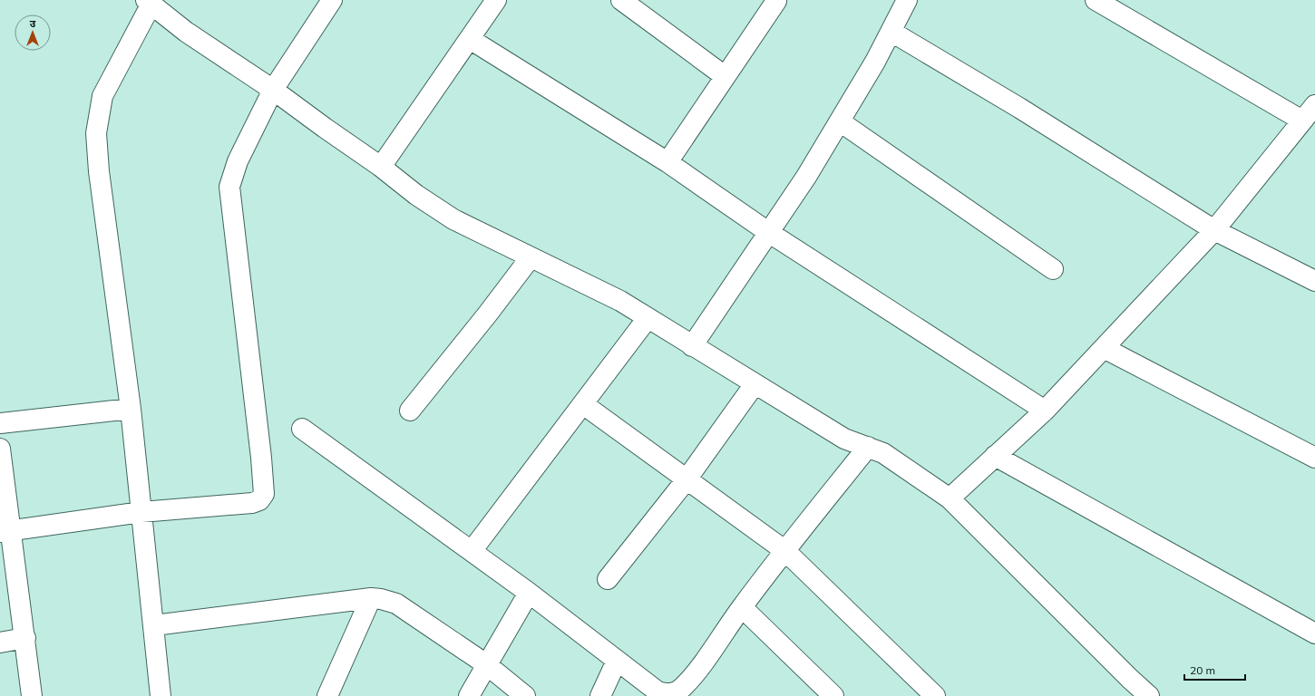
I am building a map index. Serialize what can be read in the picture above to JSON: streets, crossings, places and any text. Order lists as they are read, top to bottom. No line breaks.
{"scale_bar":"20 m","north":"top"}
